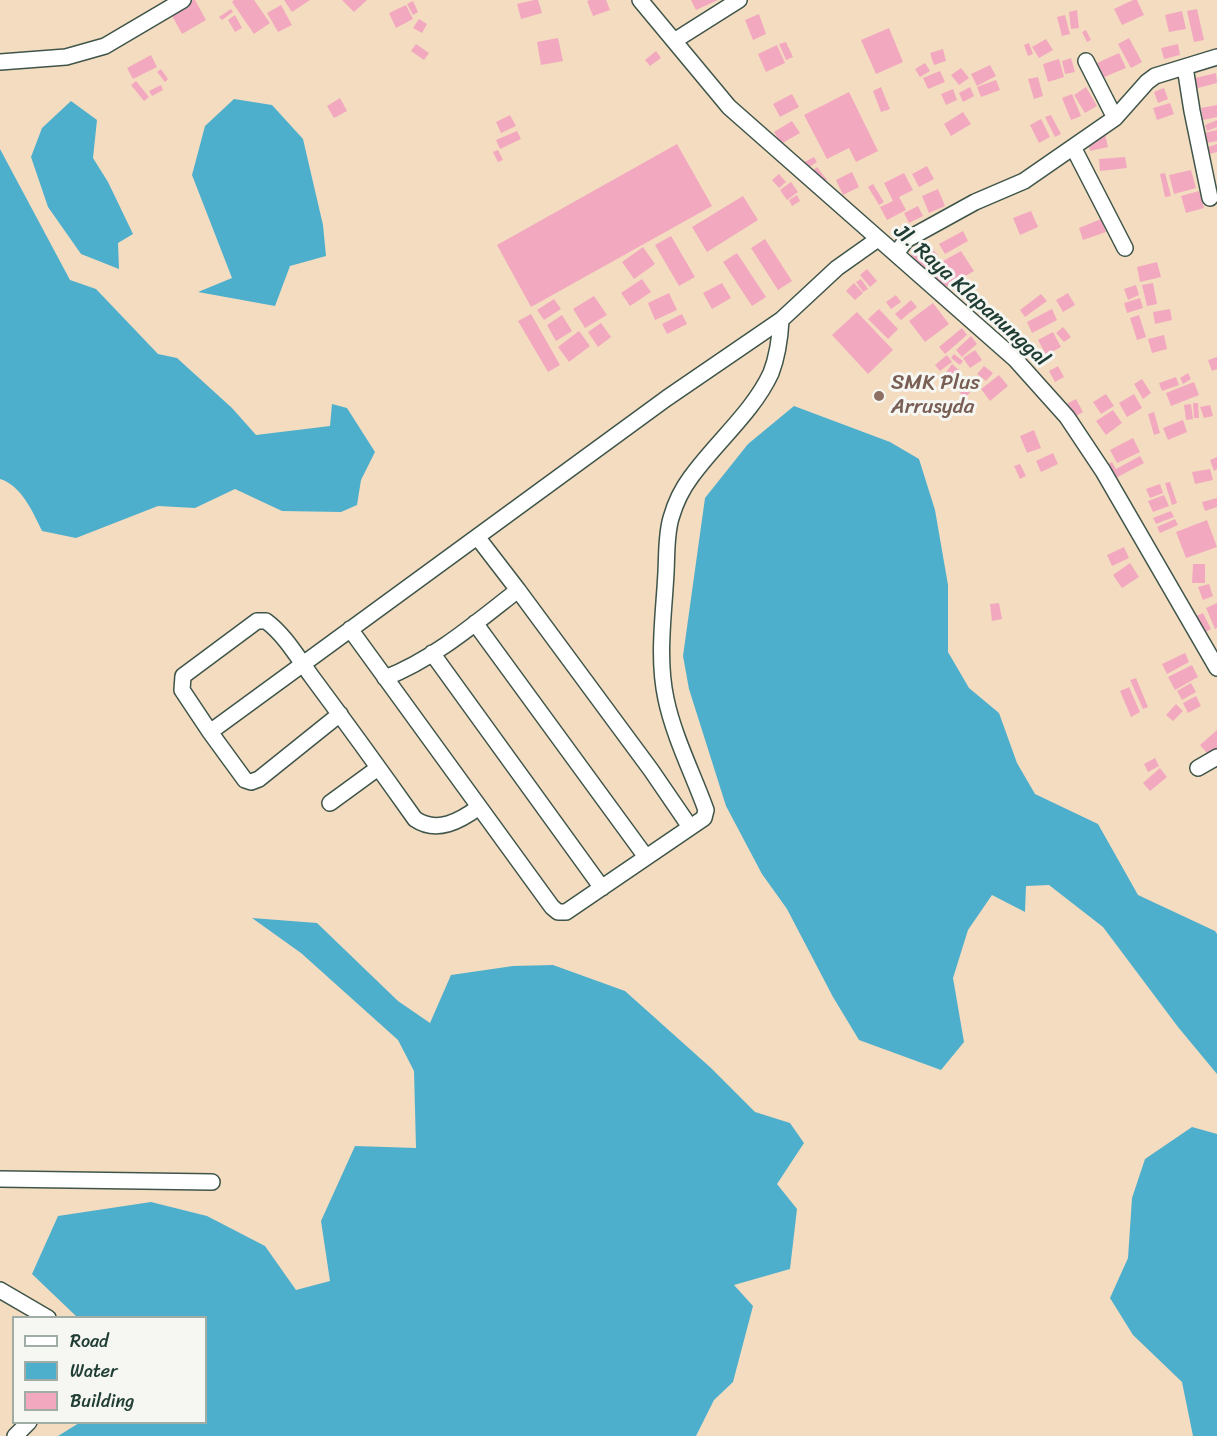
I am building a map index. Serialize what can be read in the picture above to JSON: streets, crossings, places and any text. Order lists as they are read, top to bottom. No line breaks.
{"streets":{"street":["Jl. Raya Klapanunggal"]},"places":["SMK Plus Arrusyda"],"legend":["Road","Water","Building"]}
